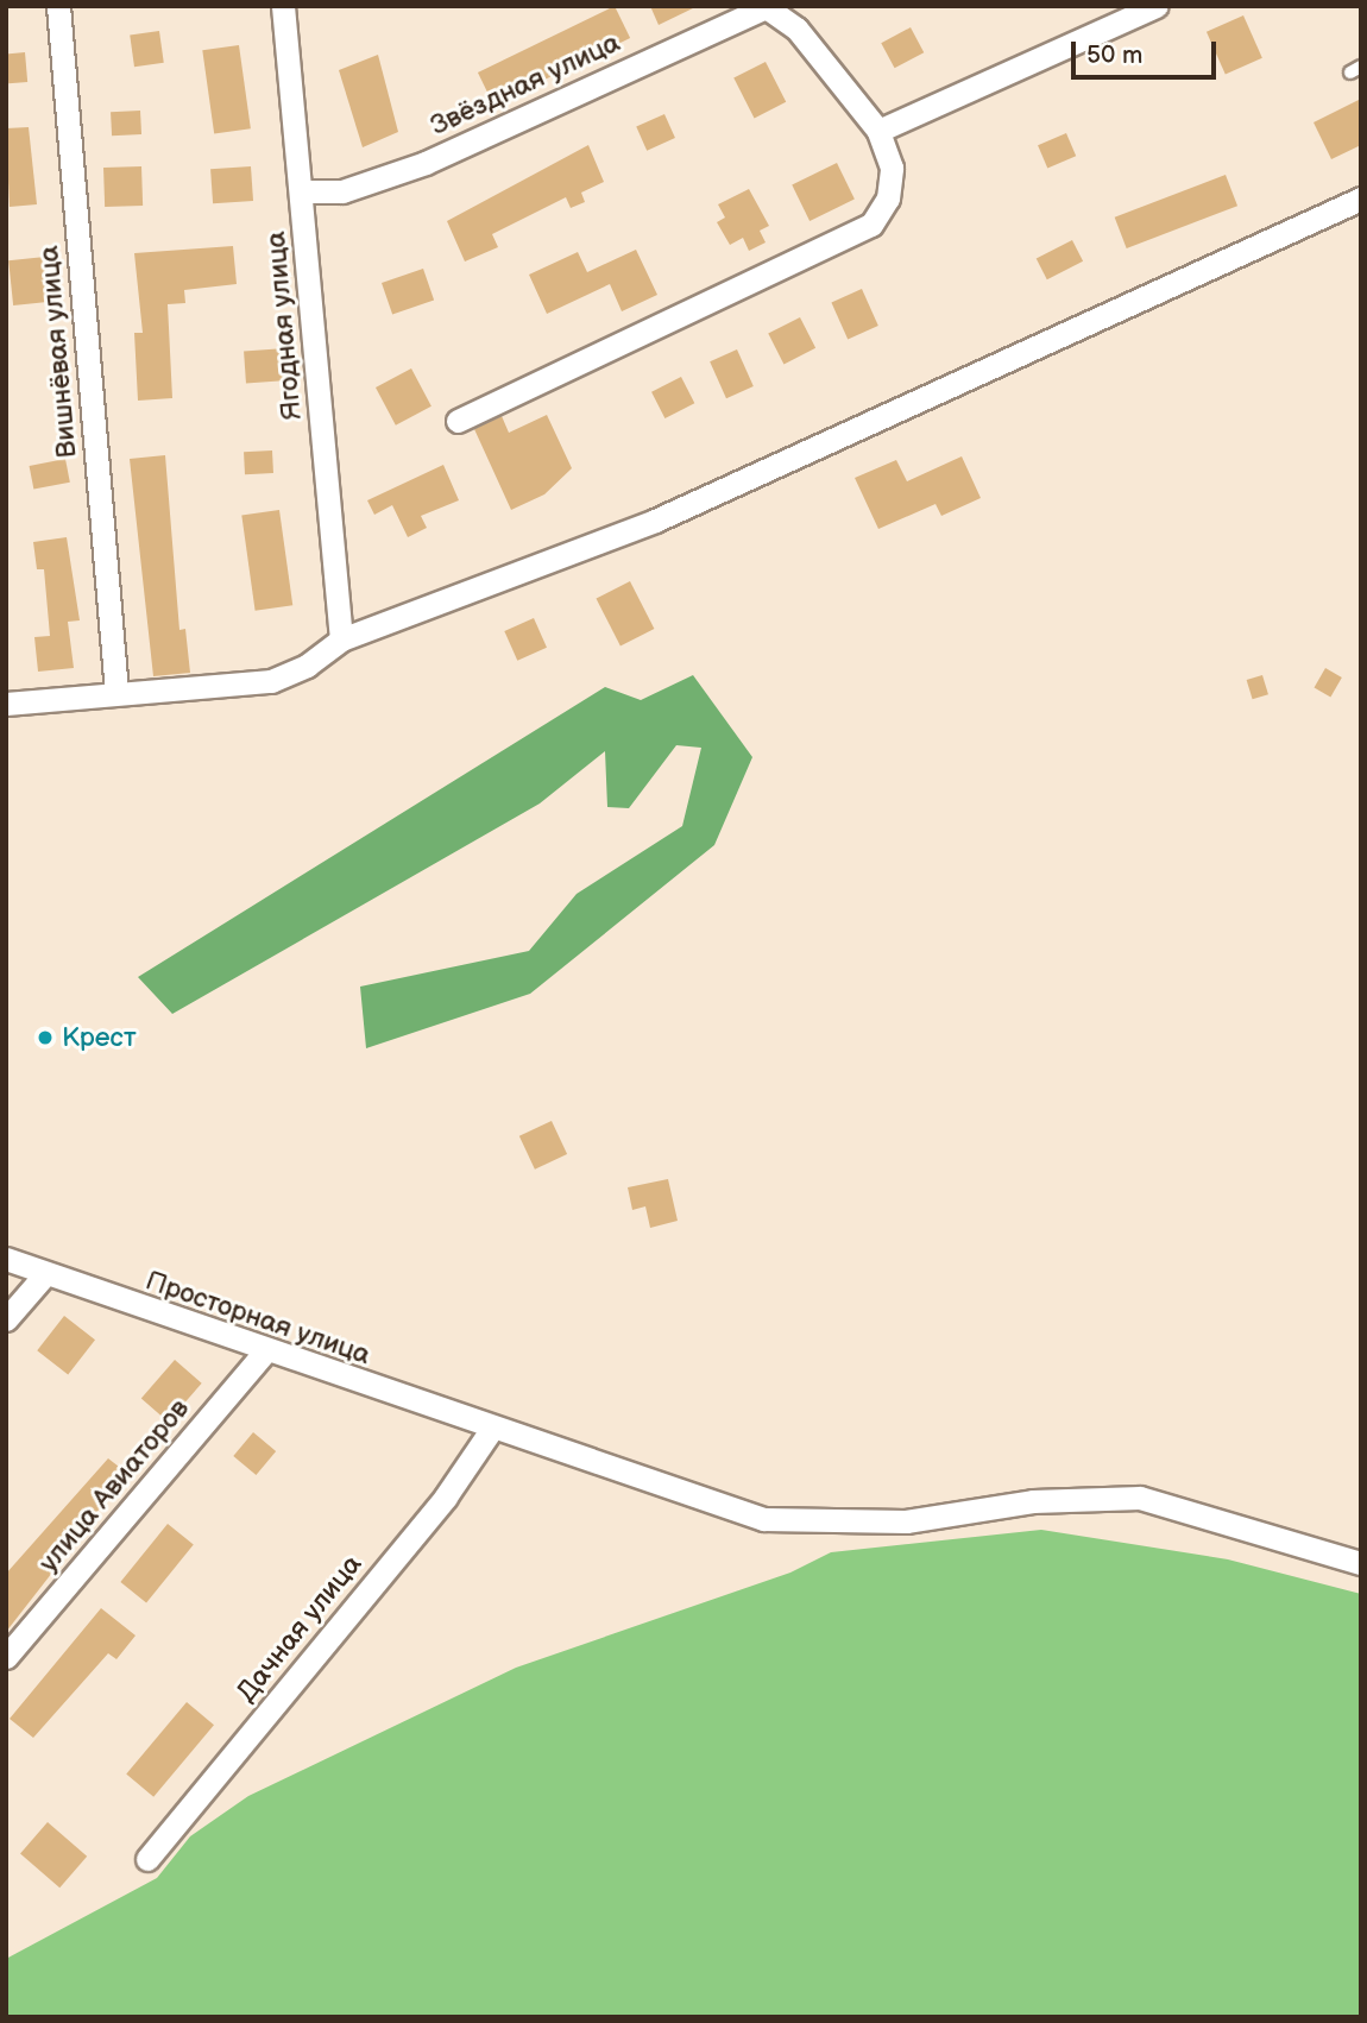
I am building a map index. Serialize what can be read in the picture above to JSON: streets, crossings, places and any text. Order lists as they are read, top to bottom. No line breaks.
{"streets":{"street":["Звёздная улица","Ягодная улица","Вишнёвая улица","Просторная улица","улица Авиаторов","Дачная улица"]},"crossings":[["Звёздная улица","Ягодная улица"],["Просторная улица","улица Авиаторов"],["Просторная улица","Дачная улица"]],"places":["Крест"],"scale_bar":"50 m"}
